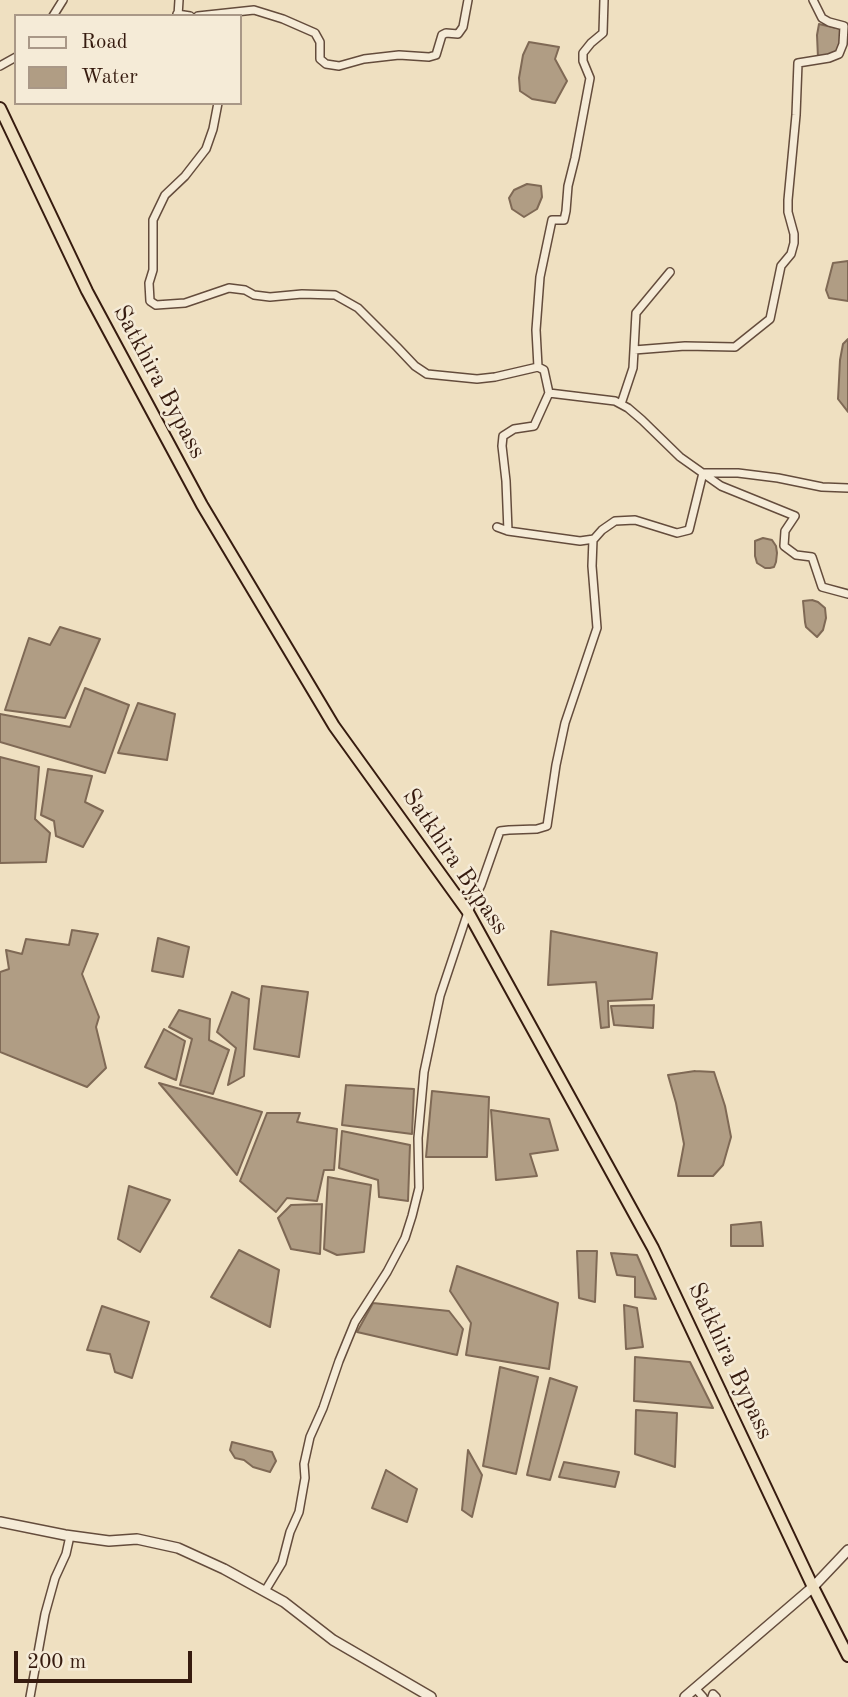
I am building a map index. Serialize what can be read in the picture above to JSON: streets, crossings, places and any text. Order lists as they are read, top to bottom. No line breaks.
{"streets":{"highway":["Satkhira Bypass"]},"legend":["Road","Water"],"scale_bar":"200 m"}
